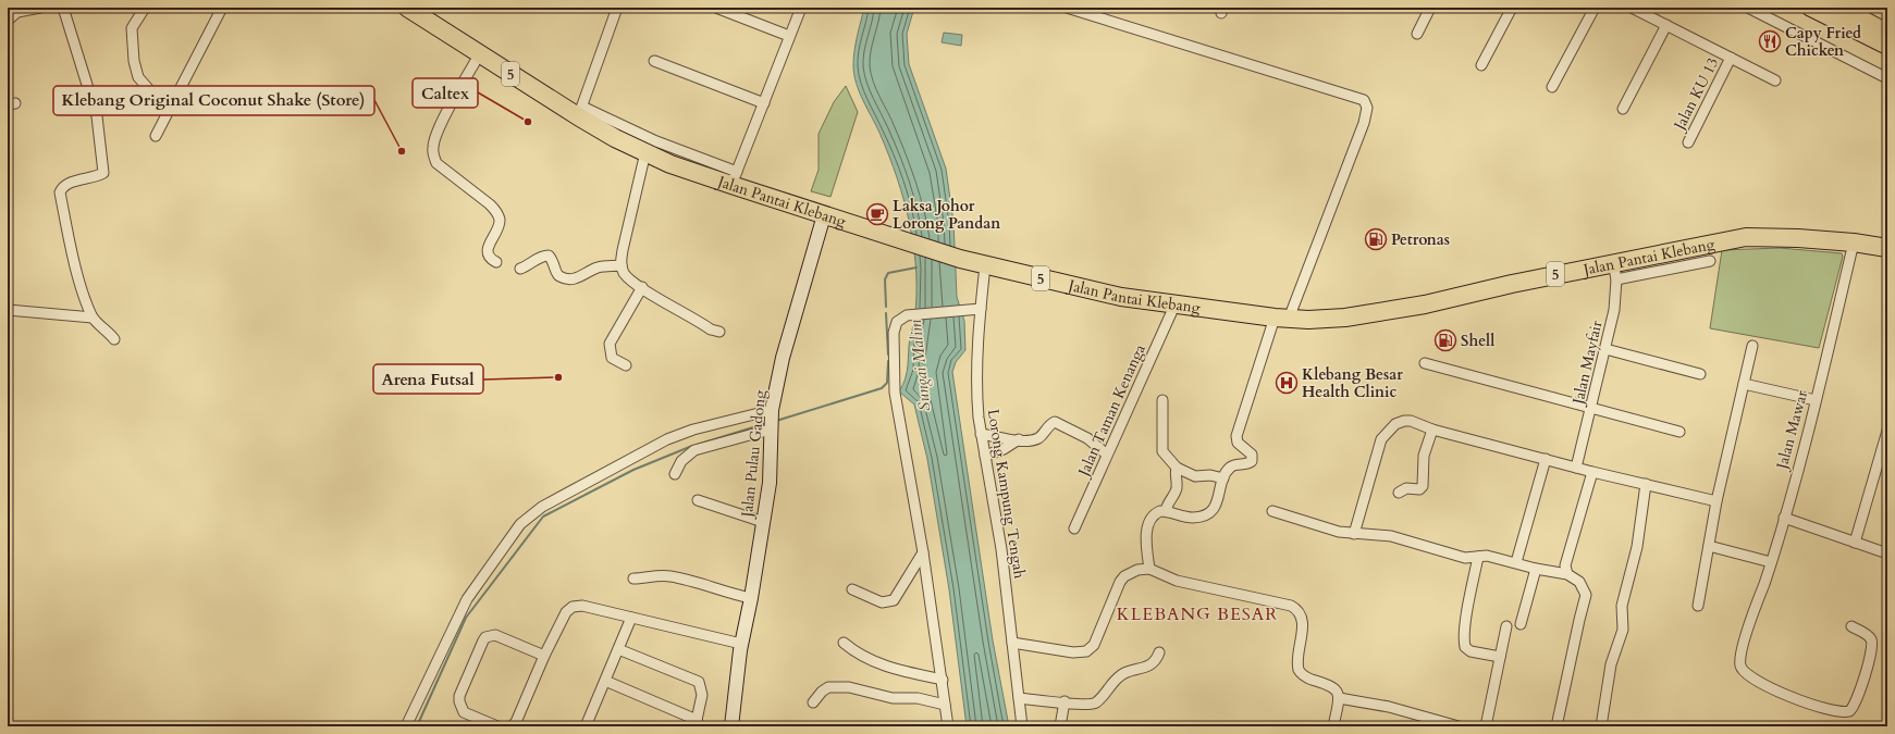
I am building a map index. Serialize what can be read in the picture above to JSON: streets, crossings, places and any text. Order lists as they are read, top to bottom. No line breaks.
{"streets":{"highway":["5","Jalan Pantai Klebang"],"main road":["Jalan Pulau Gadong"],"street":["Jalan KU 13","Jalan Mayfair","Jalan Taman Kenanga","Jalan Mawar","Lorong Kampung Tengah"]},"crossings":[["Jalan Pantai Klebang","Jalan Mayfair"],["Jalan Pantai Klebang","Jalan Taman Kenanga"],["Jalan Pantai Klebang","Jalan Mawar"],["Jalan Pantai Klebang","Jalan Pulau Gadong"],["Jalan Pantai Klebang","Lorong Kampung Tengah"]],"districts":["KLEBANG BESAR"],"water":["Sungai Malim"],"places":{"restaurant":["Capy Fried Chicken"],"other":["Caltex","Klebang Original Coconut Shake (Store)","Arena Futsal"],"cafe":["Laksa Johor Lorong Pandan"],"fuel station":["Petronas","Shell"],"hospital":["Klebang Besar Health Clinic"]}}
